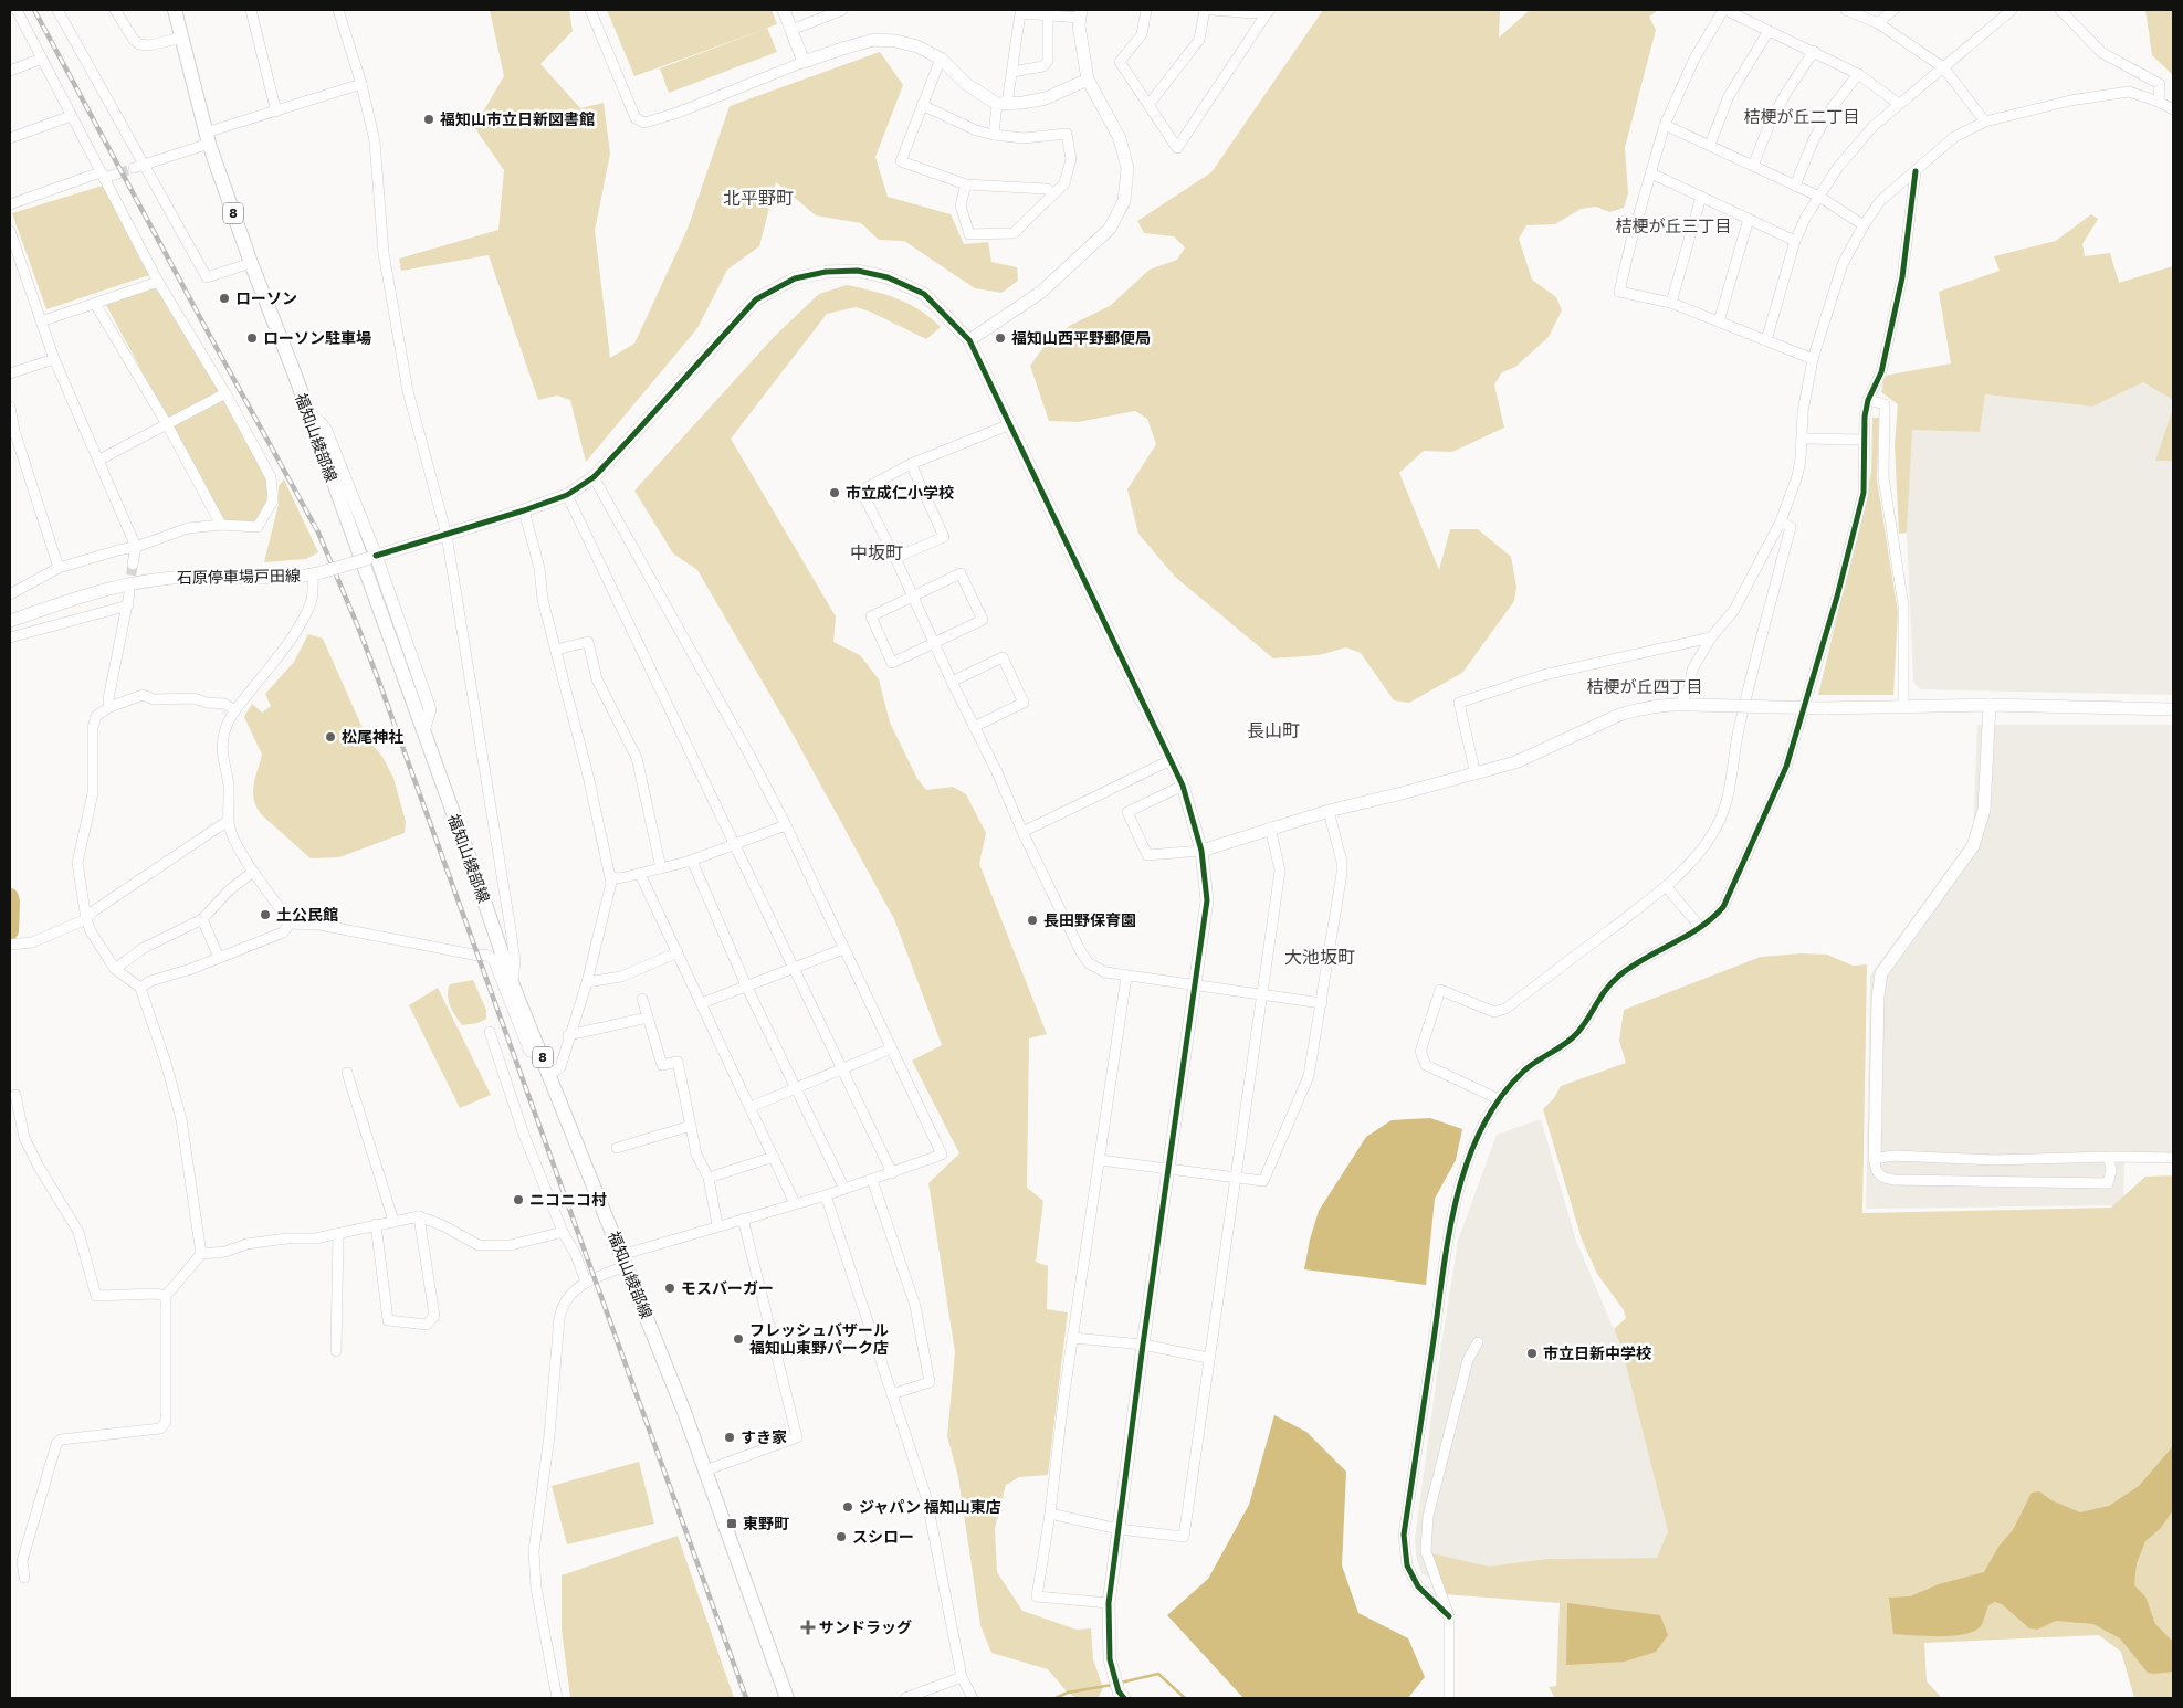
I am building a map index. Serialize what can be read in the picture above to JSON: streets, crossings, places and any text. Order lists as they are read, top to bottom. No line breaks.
{"streets":{"main road":["8","福知山綾部線"],"street":["石原停車場戸田線"]},"districts":["桔梗が丘二丁目","北平野町","桔梗が丘三丁目","中坂町","桔梗が丘四丁目","長山町","大池坂町"],"places":{"other":["福知山市立日新図書館","ローソン","ローソン駐車場","福知山西平野郵便局","市立成仁小学校","松尾神社","土公民館","長田野保育園","ニコニコ村","モスバーガー","フレッシュバザール 福知山東野パーク店","市立日新中学校","すき家","ジャパン 福知山東店","スシロー"],"transit":["東野町"],"health":["サンドラッグ"]}}
